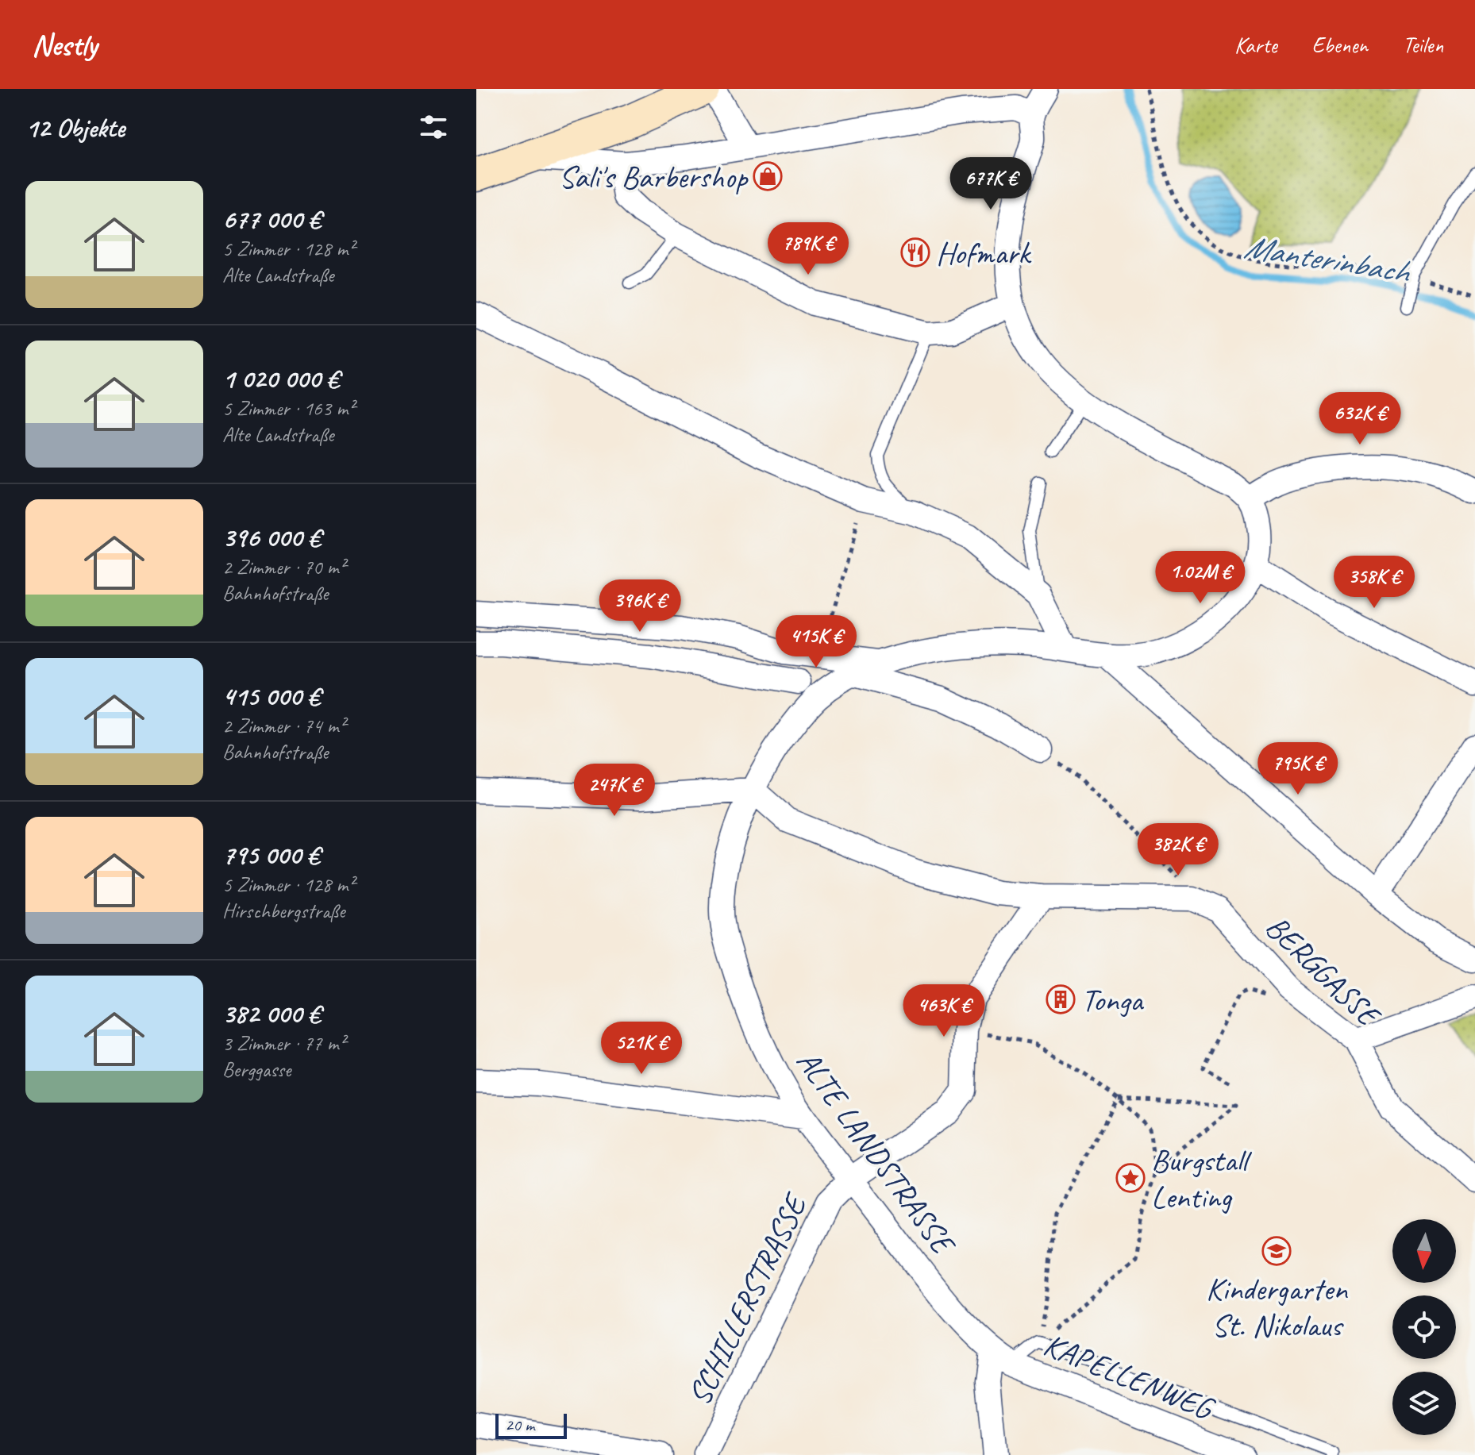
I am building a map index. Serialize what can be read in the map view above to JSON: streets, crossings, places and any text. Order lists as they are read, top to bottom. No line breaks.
{"streets":{"street":["BERGGASSE","ALTE LANDSTRASSE","SCHILLERSTRASSE","KAPELLENWEG"]},"crossings":[["BERGGASSE","ALTE LANDSTRASSE"],["ALTE LANDSTRASSE","SCHILLERSTRASSE"],["ALTE LANDSTRASSE","KAPELLENWEG"]],"water":["Manterinbach"],"places":{"shop":["Sali's Barbershop"],"restaurant":["Hofmark"],"building":["Tonga"],"place":["Burgstall Lenting"],"school or university":["Kindergarten St. Nikolaus"]},"scale_bar":"20 m","north":"bottom","page":{"header":"Nestly","nav":["Karte","Ebenen","Teilen"],"heading":"12 Objekte","price":["677K €","789K €","632K €","1.02M €","358K €","396K €","415K €","795K €","247K €","382K €","463K €","521K €"],"list":[{"name":"677 000 €","note":"5 Zimmer · 128 m² · Alte Landstraße"},{"name":"1 020 000 €","note":"5 Zimmer · 163 m² · Alte Landstraße"},{"name":"396 000 €","note":"2 Zimmer · 70 m² · Bahnhofstraße"},{"name":"415 000 €","note":"2 Zimmer · 74 m² · Bahnhofstraße"},{"name":"795 000 €","note":"5 Zimmer · 128 m² · Hirschbergstraße"},{"name":"382 000 €","note":"3 Zimmer · 77 m² · Berggasse"}],"scale":"20 m"}}
